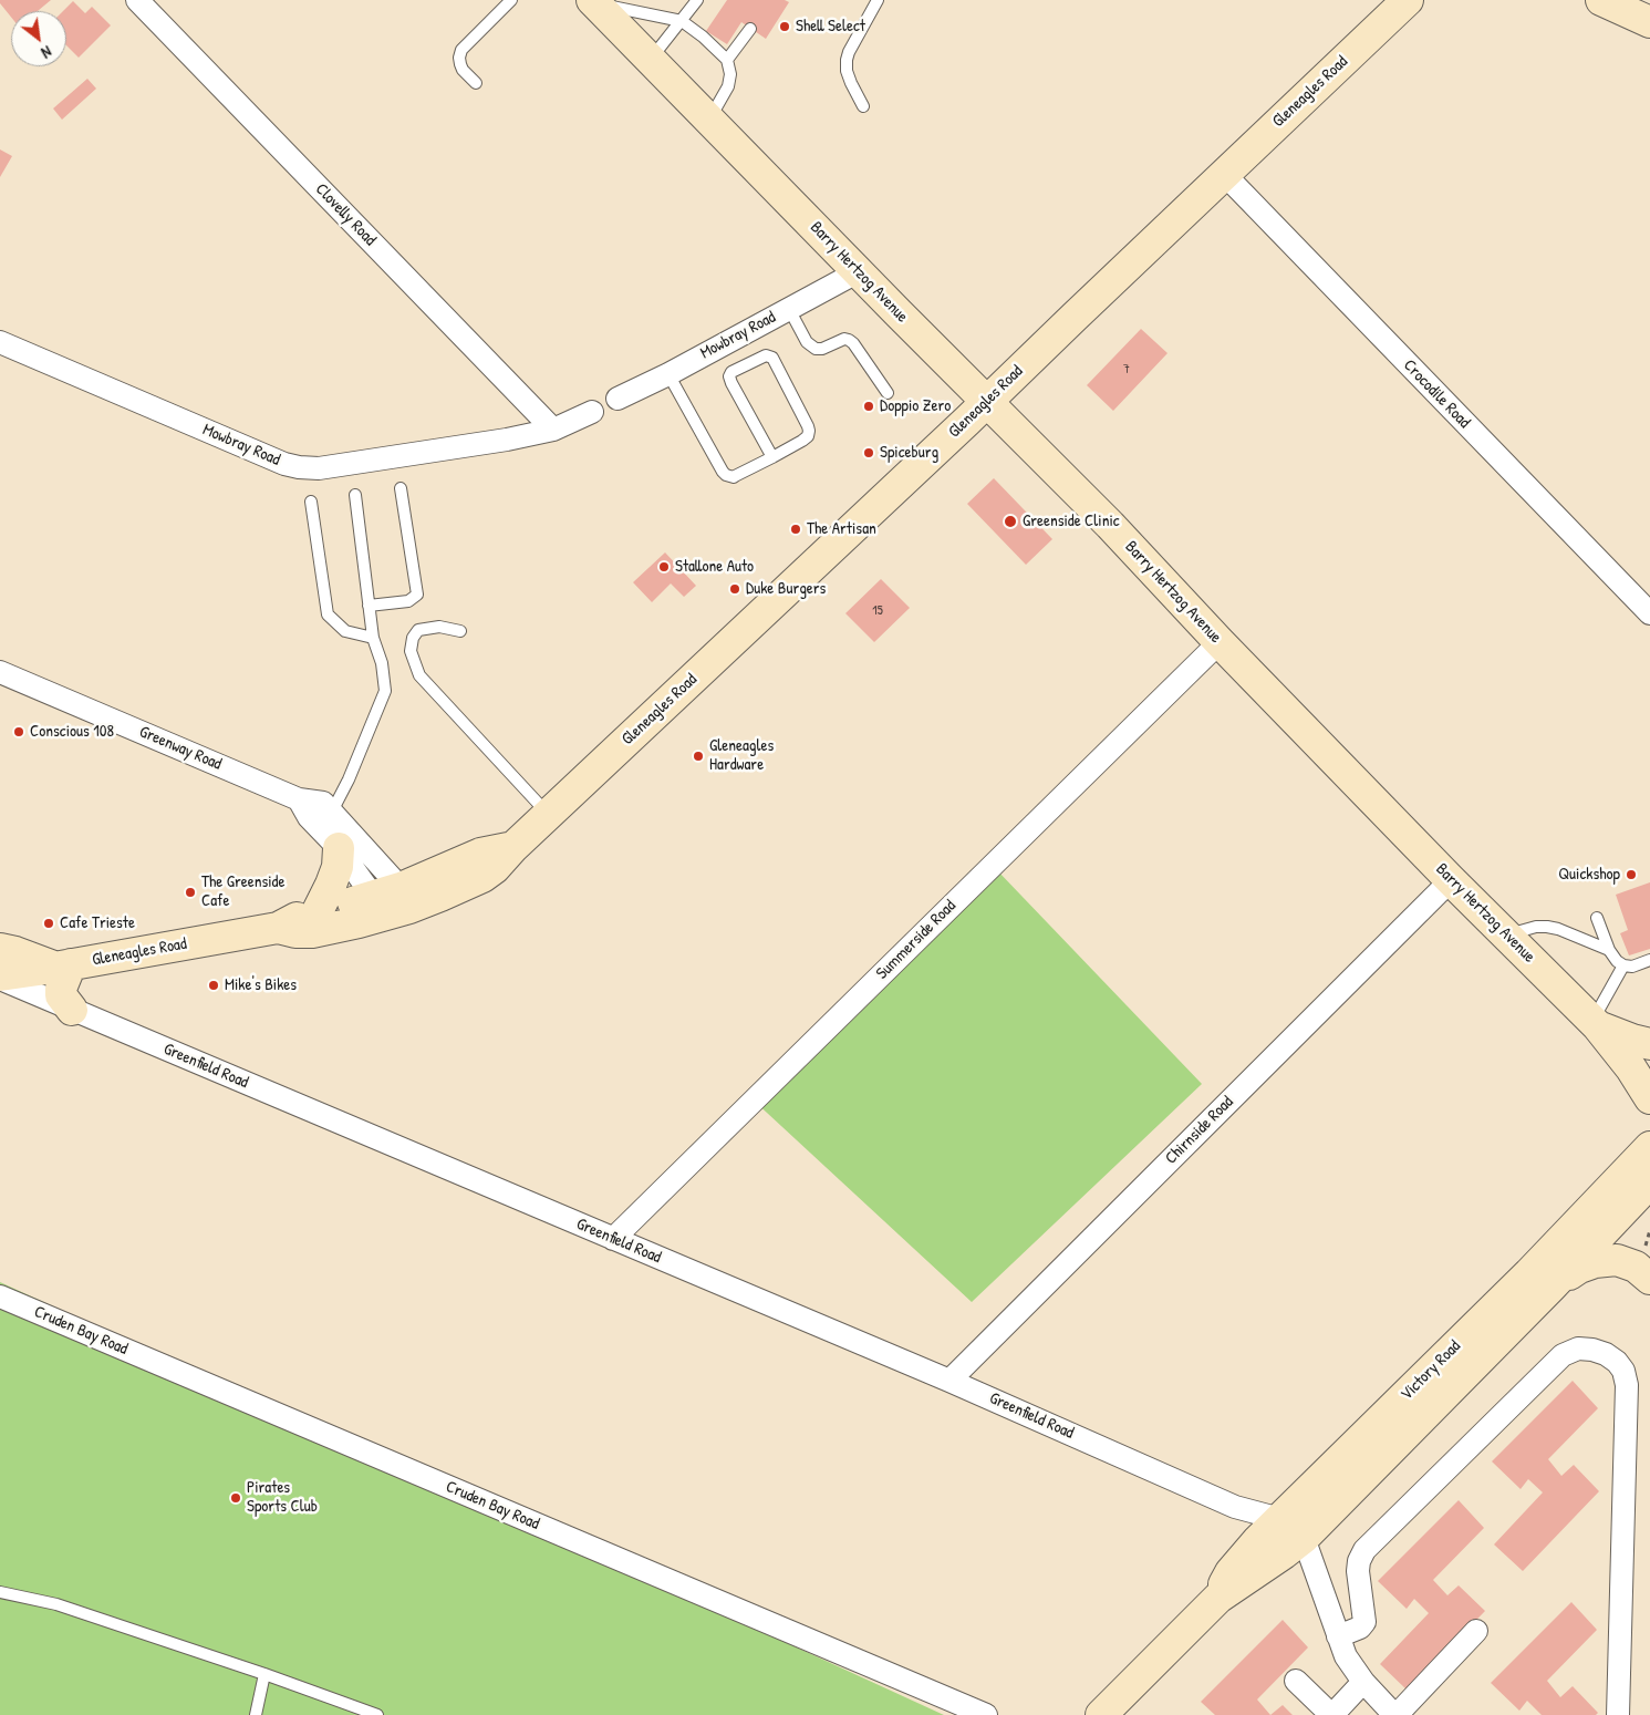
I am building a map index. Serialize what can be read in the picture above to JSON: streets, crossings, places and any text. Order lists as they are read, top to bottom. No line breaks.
{"streets":{"main road":["Gleneagles Road","Barry Hertzog Avenue","Victory Road"],"street":["Clovelly Road","Mowbray Road","Crocodile Road","Greenway Road","Summerside Road","Greenfield Road","Chirnside Road","Cruden Bay Road"]},"crossings":[["Gleneagles Road","Barry Hertzog Avenue"],["Gleneagles Road","Crocodile Road"],["Gleneagles Road","Greenway Road"],["Gleneagles Road","Greenfield Road"],["Clovelly Road","Mowbray Road"],["Barry Hertzog Avenue","Mowbray Road"],["Barry Hertzog Avenue","Summerside Road"],["Barry Hertzog Avenue","Chirnside Road"],["Summerside Road","Greenfield Road"],["Greenfield Road","Chirnside Road"],["Greenfield Road","Victory Road"]],"places":["Shell Select","Doppio Zero","Spiceburg","Greenside Clinic","The Artisan","Stallone Auto","Duke Burgers","Conscious 108","Gleneagles Hardware","Quickshop","The Greenside Cafe","Cafe Trieste","Mike's Bikes","Pirates Sports Club"],"house_numbers":["7","15"],"north":"bottom right"}
